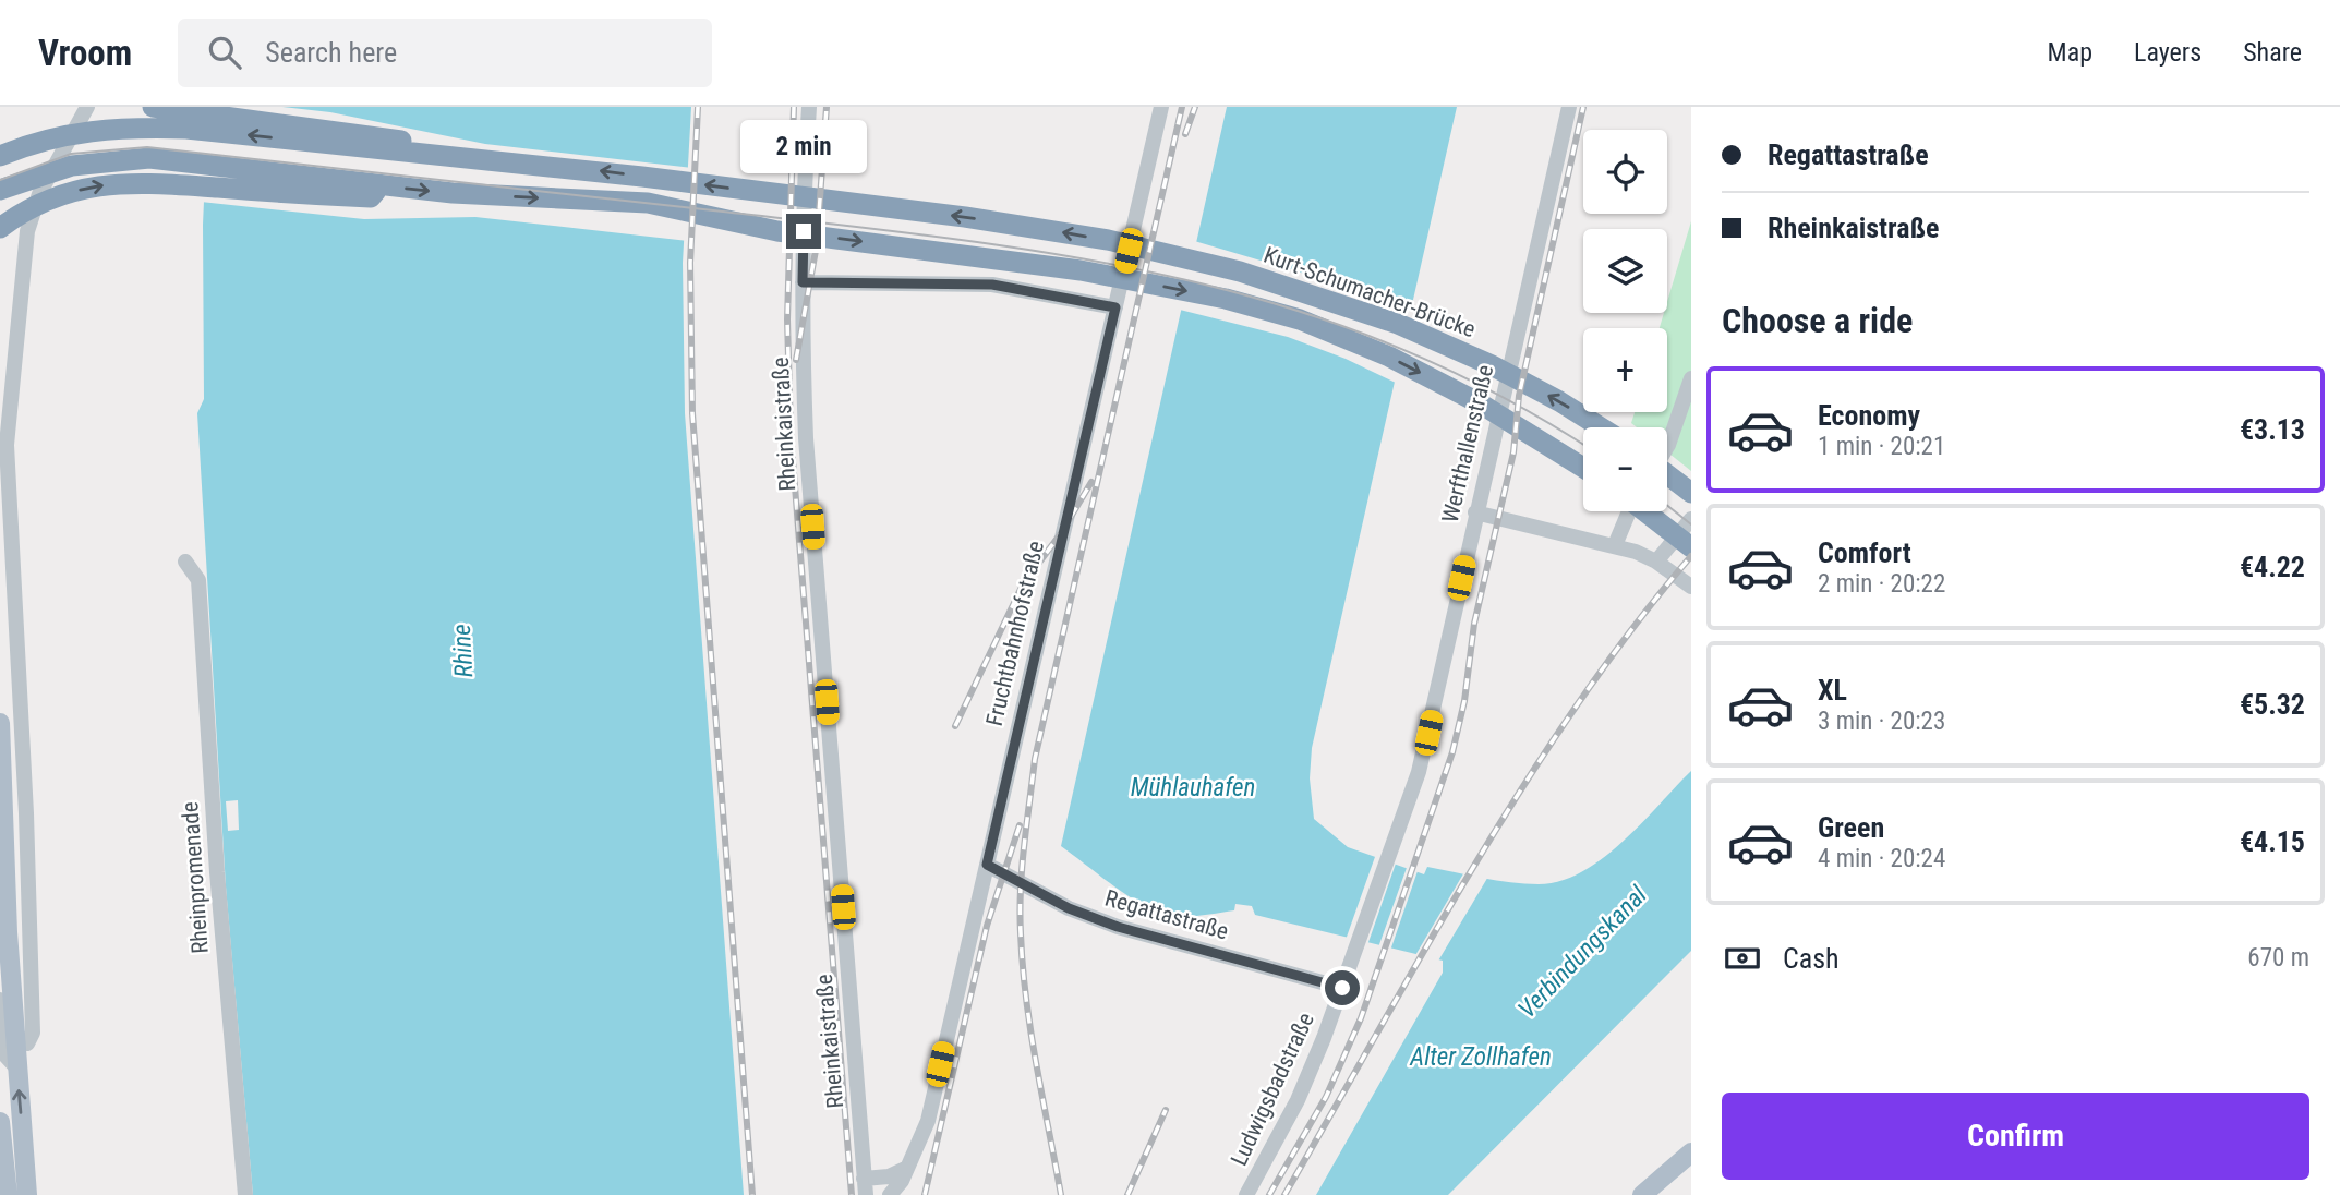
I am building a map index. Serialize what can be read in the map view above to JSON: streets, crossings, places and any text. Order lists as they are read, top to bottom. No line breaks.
{"streets":{"highway":["Kurt-Schumacher-Brücke"],"street":["Rheinkaistraße","Werfthallenstraße","Fruchtbahnhofstraße","Rheinpromenade","Regattastraße","Ludwigsbadstraße"]},"crossings":[["Werfthallenstraße","Ludwigsbadstraße"],["Fruchtbahnhofstraße","Regattastraße"],["Regattastraße","Ludwigsbadstraße"]],"water":["Rhine","Mühlauhafen","Verbindungskanal","Alter Zollhafen"],"page":{"header":"Vroom","search":"Search here","nav":["Map","Layers","Share"],"banner":["Regattastraße","Rheinkaistraße"],"bubble":"2 min","map_buttons":["+","−"],"heading":"Choose a ride","list":[{"name":"Economy","note":"1 min · 20:21","value":"€3.13"},{"name":"Comfort","note":"2 min · 20:22","value":"€4.22"},{"name":"XL","note":"3 min · 20:23","value":"€5.32"},{"name":"Green","note":"4 min · 20:24","value":"€4.15"}],"pay":["Cash","670 m"],"buttons":"Confirm"}}
